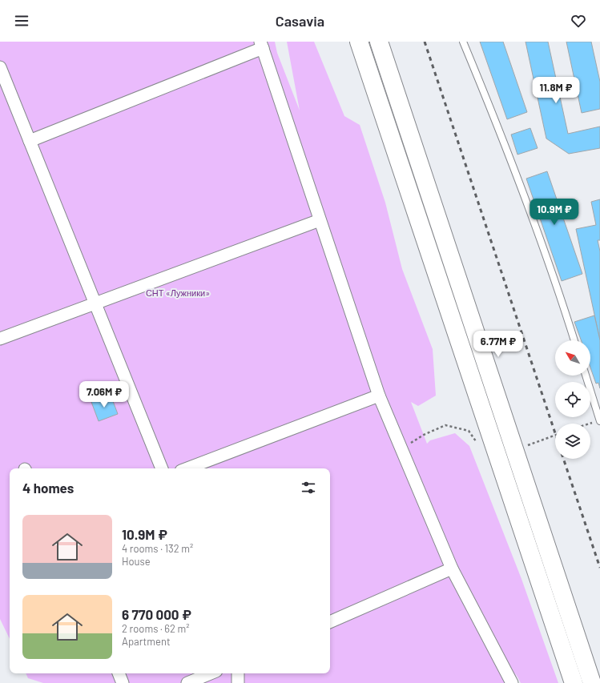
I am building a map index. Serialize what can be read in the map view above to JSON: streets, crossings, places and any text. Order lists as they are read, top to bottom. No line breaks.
{"parks":["СНТ «Лужники»"],"north":"top left","page":{"header":"Casavia","price":["11.8M ₽","10.9M ₽","6.77M ₽","7.06M ₽"],"heading":"4 homes","list":[{"name":"10.9M ₽","note":"4 rooms · 132 m² · House"},{"name":"6 770 000 ₽","note":"2 rooms · 62 m² · Apartment"}]}}
